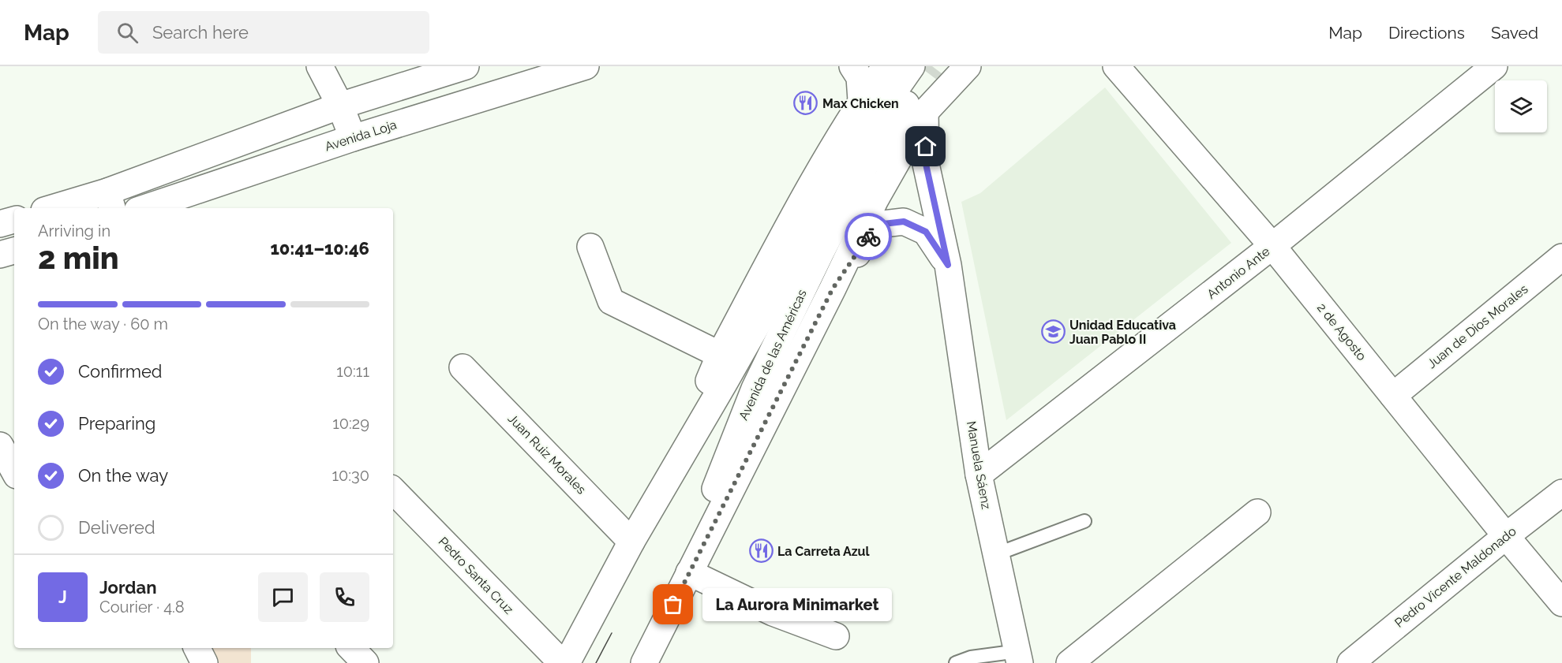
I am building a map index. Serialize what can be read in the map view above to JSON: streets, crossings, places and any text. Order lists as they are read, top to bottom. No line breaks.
{"streets":{"street":["Avenida Loja","Antonio Ante","Juan de Dios Morales","2 de Agosto","Avenida de las Américas","Juan Ruiz Morales","Manuela Sáenz","Pedro Santa Cruz","Pedro Vicente Maldonado"]},"crossings":[["Antonio Ante","2 de Agosto"],["Antonio Ante","Manuela Sáenz"],["Juan de Dios Morales","2 de Agosto"],["2 de Agosto","Pedro Vicente Maldonado"],["Avenida de las Américas","Juan Ruiz Morales"],["Avenida de las Américas","Manuela Sáenz"]],"places":{"restaurant":["Max Chicken","La Carreta Azul"],"school or university":["Unidad Educativa Juan Pablo II"],"other":["La Aurora Minimarket"]},"page":{"header":"Map","search":"Search here","nav":["Map","Directions","Saved"],"heading":["2 min","Arriving in","10:41–10:46"],"panel":["Jordan","Courier · 4.8"],"bar":"On the way · 60 m","list":[["Confirmed","10:11"],["Preparing","10:29"],["On the way","10:30"],"Delivered"],"round":"J","bubble":"La Aurora Minimarket"}}
